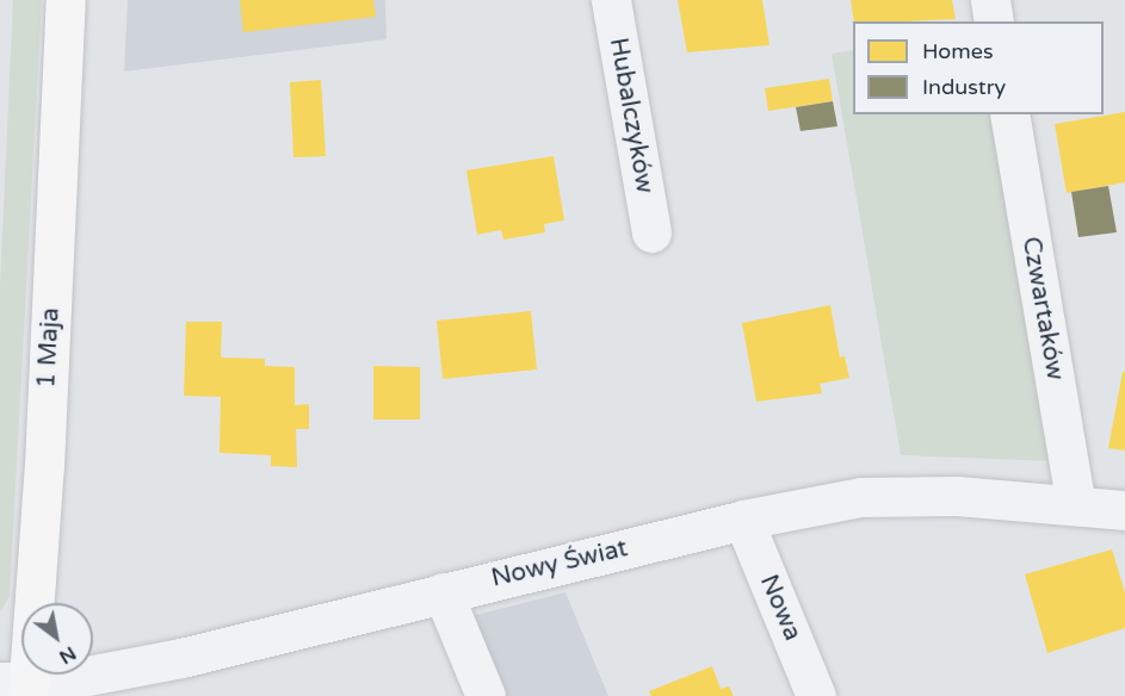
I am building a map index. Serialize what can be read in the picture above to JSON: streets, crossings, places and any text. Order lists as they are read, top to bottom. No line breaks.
{"streets":{"main road":["1 Maja"],"street":["Hubalczyków","Czwartaków","Nowy Świat","Nowa"]},"crossings":[["Czwartaków","Nowy Świat"],["1 Maja","Nowy Świat"],["Nowy Świat","Nowa"]],"legend":["Homes","Industry"],"north":"bottom right"}
